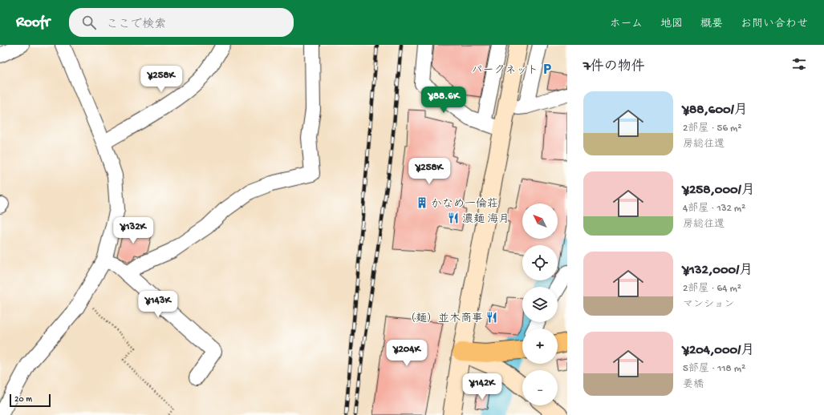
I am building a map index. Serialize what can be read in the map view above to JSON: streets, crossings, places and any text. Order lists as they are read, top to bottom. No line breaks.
{"places":{"parking":["パークネット"],"building":["かなめ一倫荘"],"restaurant":["濃麺 海月","（麺）並木商事"]},"scale_bar":"20 m","north":"top left","page":{"header":"Roofr","search":"ここで検索","nav":["ホーム","地図","概要","お問い合わせ"],"heading":"7件の物件","price":["¥258K","¥88.6K","¥258K","¥132K","¥143K","¥204K","¥142K"],"list":[{"name":"¥88,600/月","note":"2部屋 · 56 m² · 房総往還"},{"name":"¥258,000/月","note":"4部屋 · 132 m² · 房総往還"},{"name":"¥132,000/月","note":"2部屋 · 64 m² · マンション"},{"name":"¥204,000/月","note":"5部屋 · 118 m² · 要橋"}],"map_buttons":["+","−"],"scale":"20 m"}}
